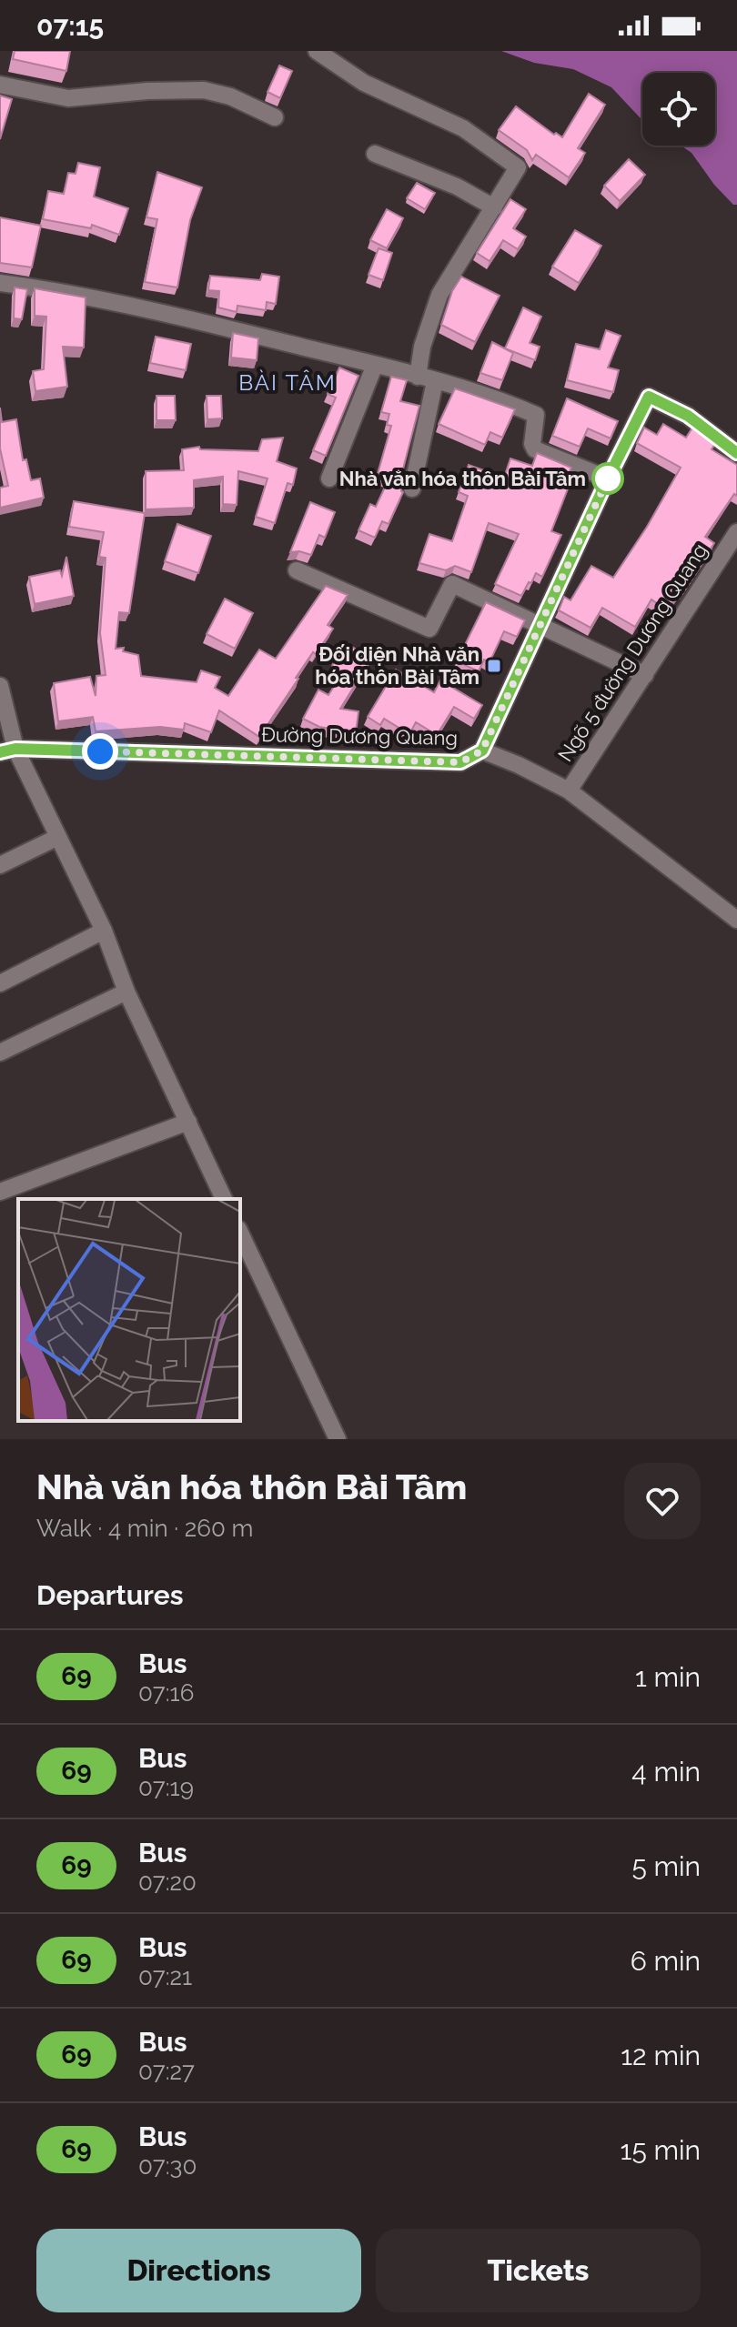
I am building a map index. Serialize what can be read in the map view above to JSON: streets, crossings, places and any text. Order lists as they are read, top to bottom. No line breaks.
{"streets":{"street":["Ngõ 5 đường Dương Quang","Đường Dương Quang"]},"crossings":[["Ngõ 5 đường Dương Quang","Đường Dương Quang"]],"districts":["BÀI TÂM"],"places":{"other":["Nhà văn hóa thôn Bài Tâm"],"transit":["Đối diện Nhà văn hóa thôn Bài Tâm"]},"lines":["bus line 69"],"page":{"status":"07:15","heading":[["Nhà văn hóa thôn Bài Tâm","Walk · 4 min · 260 m"],"Departures"],"list":[{"mark":"69","name":"Bus","note":"07:16","value":"1 min"},{"mark":"69","name":"Bus","note":"07:19","value":"4 min"},{"mark":"69","name":"Bus","note":"07:20","value":"5 min"},{"mark":"69","name":"Bus","note":"07:21","value":"6 min"},{"mark":"69","name":"Bus","note":"07:27","value":"12 min"},{"mark":"69","name":"Bus","note":"07:30","value":"15 min"}],"buttons":["Directions","Tickets"]}}
